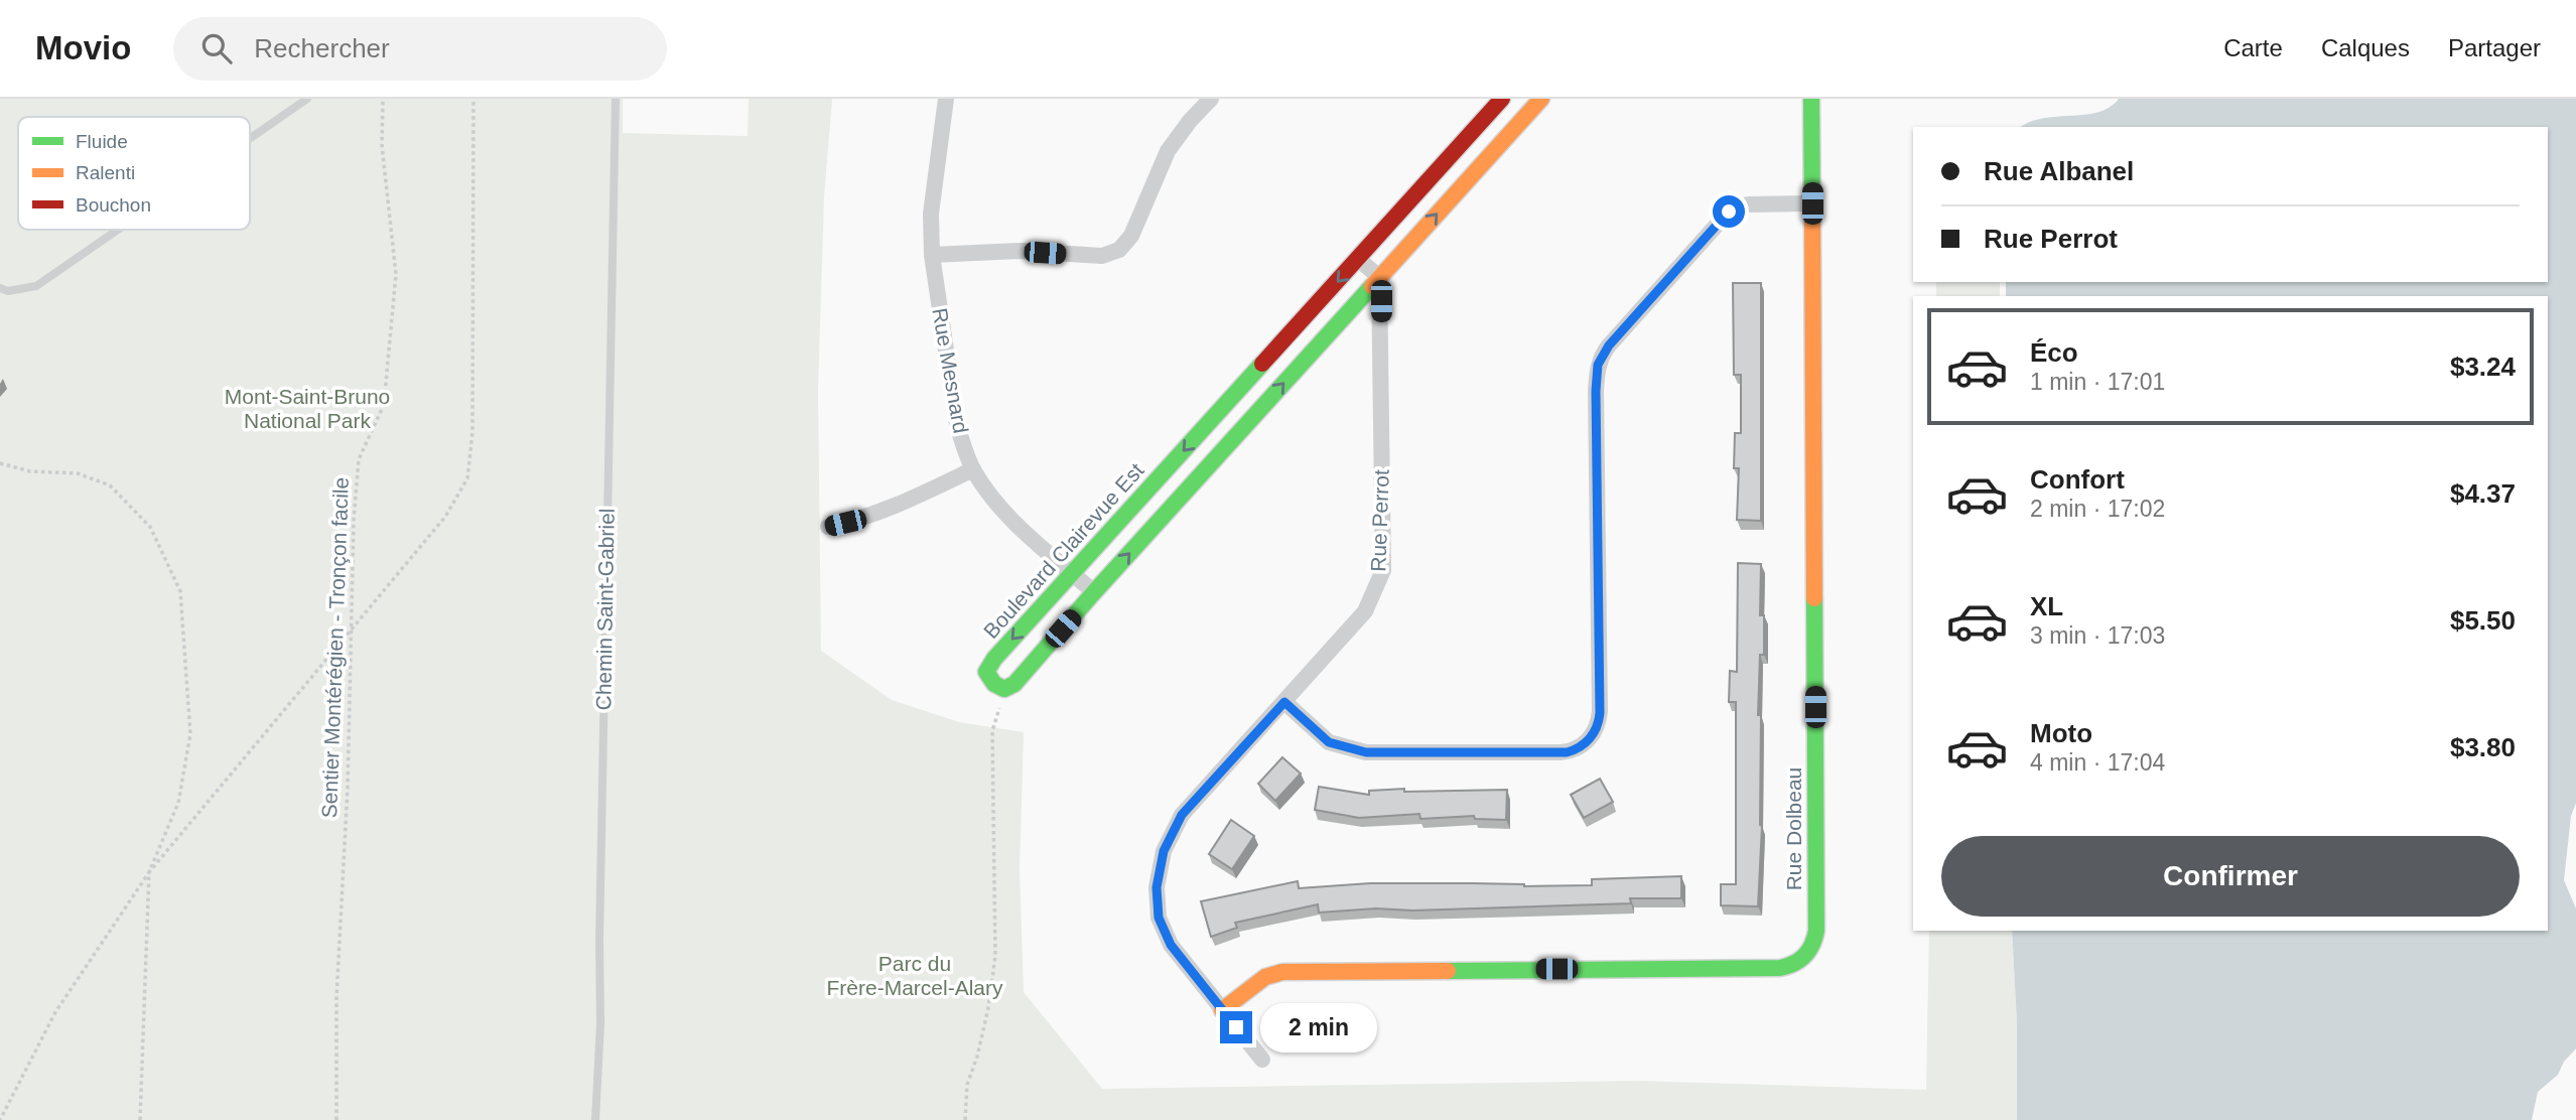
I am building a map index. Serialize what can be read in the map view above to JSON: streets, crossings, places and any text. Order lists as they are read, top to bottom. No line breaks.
{"streets":{"street":["Rue Mesnard","Rue Perrot","Boulevard Clairevue Est","Rue Dolbeau"],"lane":["Chemin Saint-Gabriel"],"path":["Sentier Montérégien - Tronçon facile"]},"crossings":[["Rue Mesnard","Boulevard Clairevue Est"],["Rue Perrot","Rue Dolbeau"]],"parks":["Mont-Saint-Bruno National Park","Parc du Frère-Marcel-Alary"],"legend":["Fluide","Ralenti","Bouchon"],"page":{"header":"Movio","search":"Rechercher","nav":["Carte","Calques","Partager"],"banner":["Rue Albanel","Rue Perrot"],"list":[{"name":"Éco","note":"1 min · 17:01","value":"$3.24"},{"name":"Confort","note":"2 min · 17:02","value":"$4.37"},{"name":"XL","note":"3 min · 17:03","value":"$5.50"},{"name":"Moto","note":"4 min · 17:04","value":"$3.80"}],"buttons":"Confirmer","bubble":"2 min"}}
